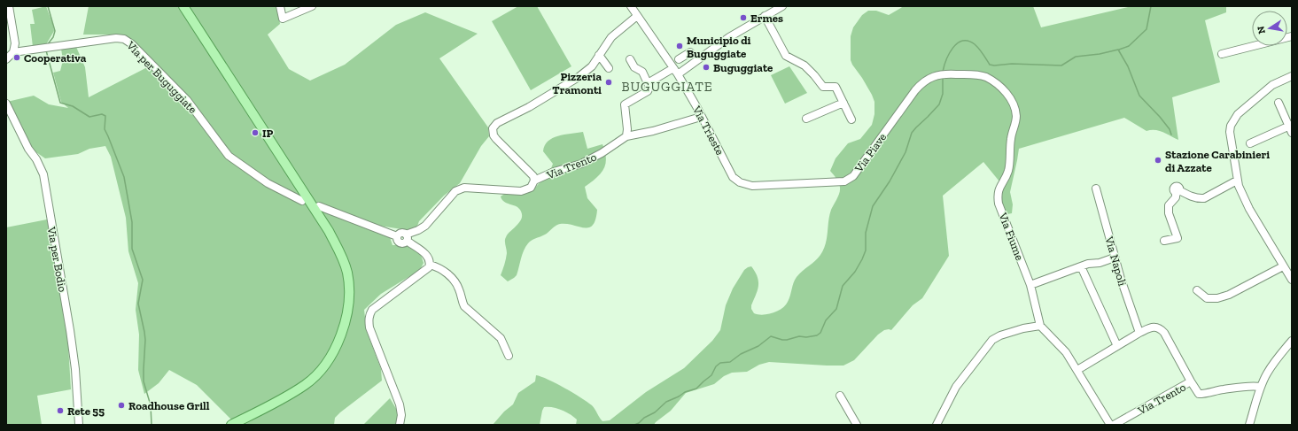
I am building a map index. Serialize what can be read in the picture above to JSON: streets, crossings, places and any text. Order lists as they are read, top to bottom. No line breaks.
{"streets":{"street":["Via per Buguggiate","Via Trieste","Via Piave","Via Trento","Via Fiume","Via per Bodio","Via Napoli"]},"crossings":[["Via Trieste","Via Piave"],["Via Trieste","Via Trento"],["Via Piave","Via Fiume"]],"districts":["BUGUGGIATE"],"places":["Ermes","Municipio di Buguggiate","Cooperativa","Buguggiate","Pizzeria Tramonti","IP","Stazione Carabinieri di Azzate","Roadhouse Grill","Rete 55"],"north":"left"}
